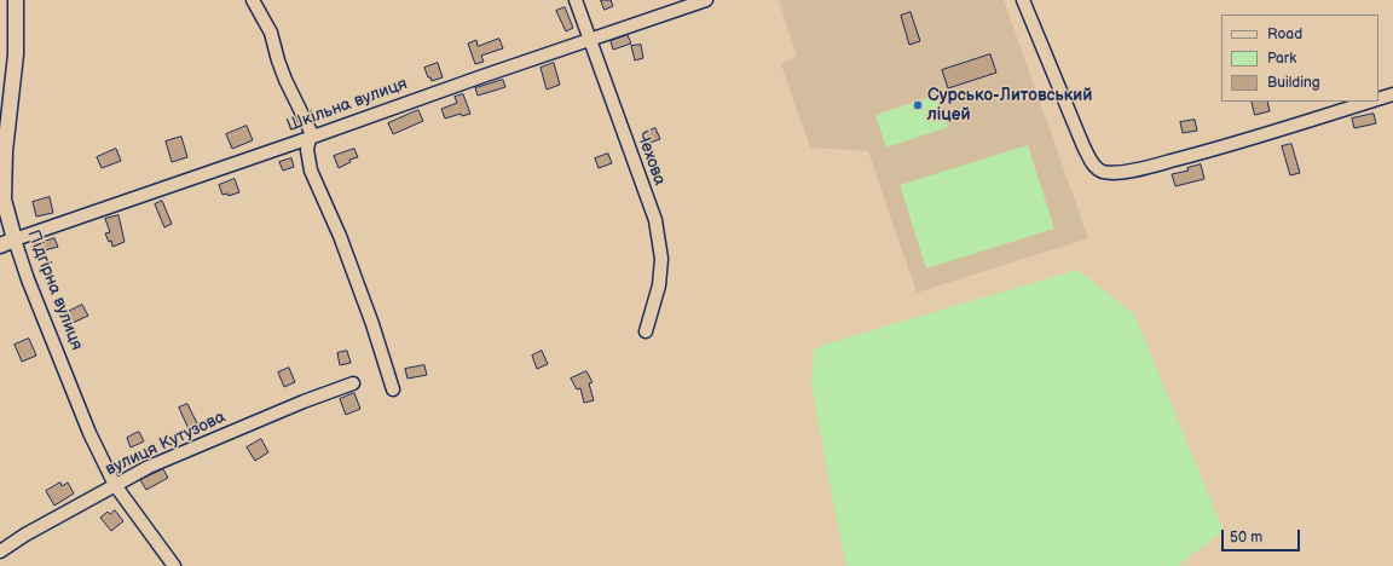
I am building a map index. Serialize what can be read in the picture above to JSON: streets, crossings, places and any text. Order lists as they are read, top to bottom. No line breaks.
{"streets":{"street":["Шкільна вулиця","Чехова","Підгірна вулиця","вулиця Кутузова"]},"crossings":[["Шкільна вулиця","Чехова"],["Шкільна вулиця","Підгірна вулиця"],["Підгірна вулиця","вулиця Кутузова"]],"places":["Сурсько-Литовський ліцей"],"legend":["Road","Park","Building"],"scale_bar":"50 m"}
